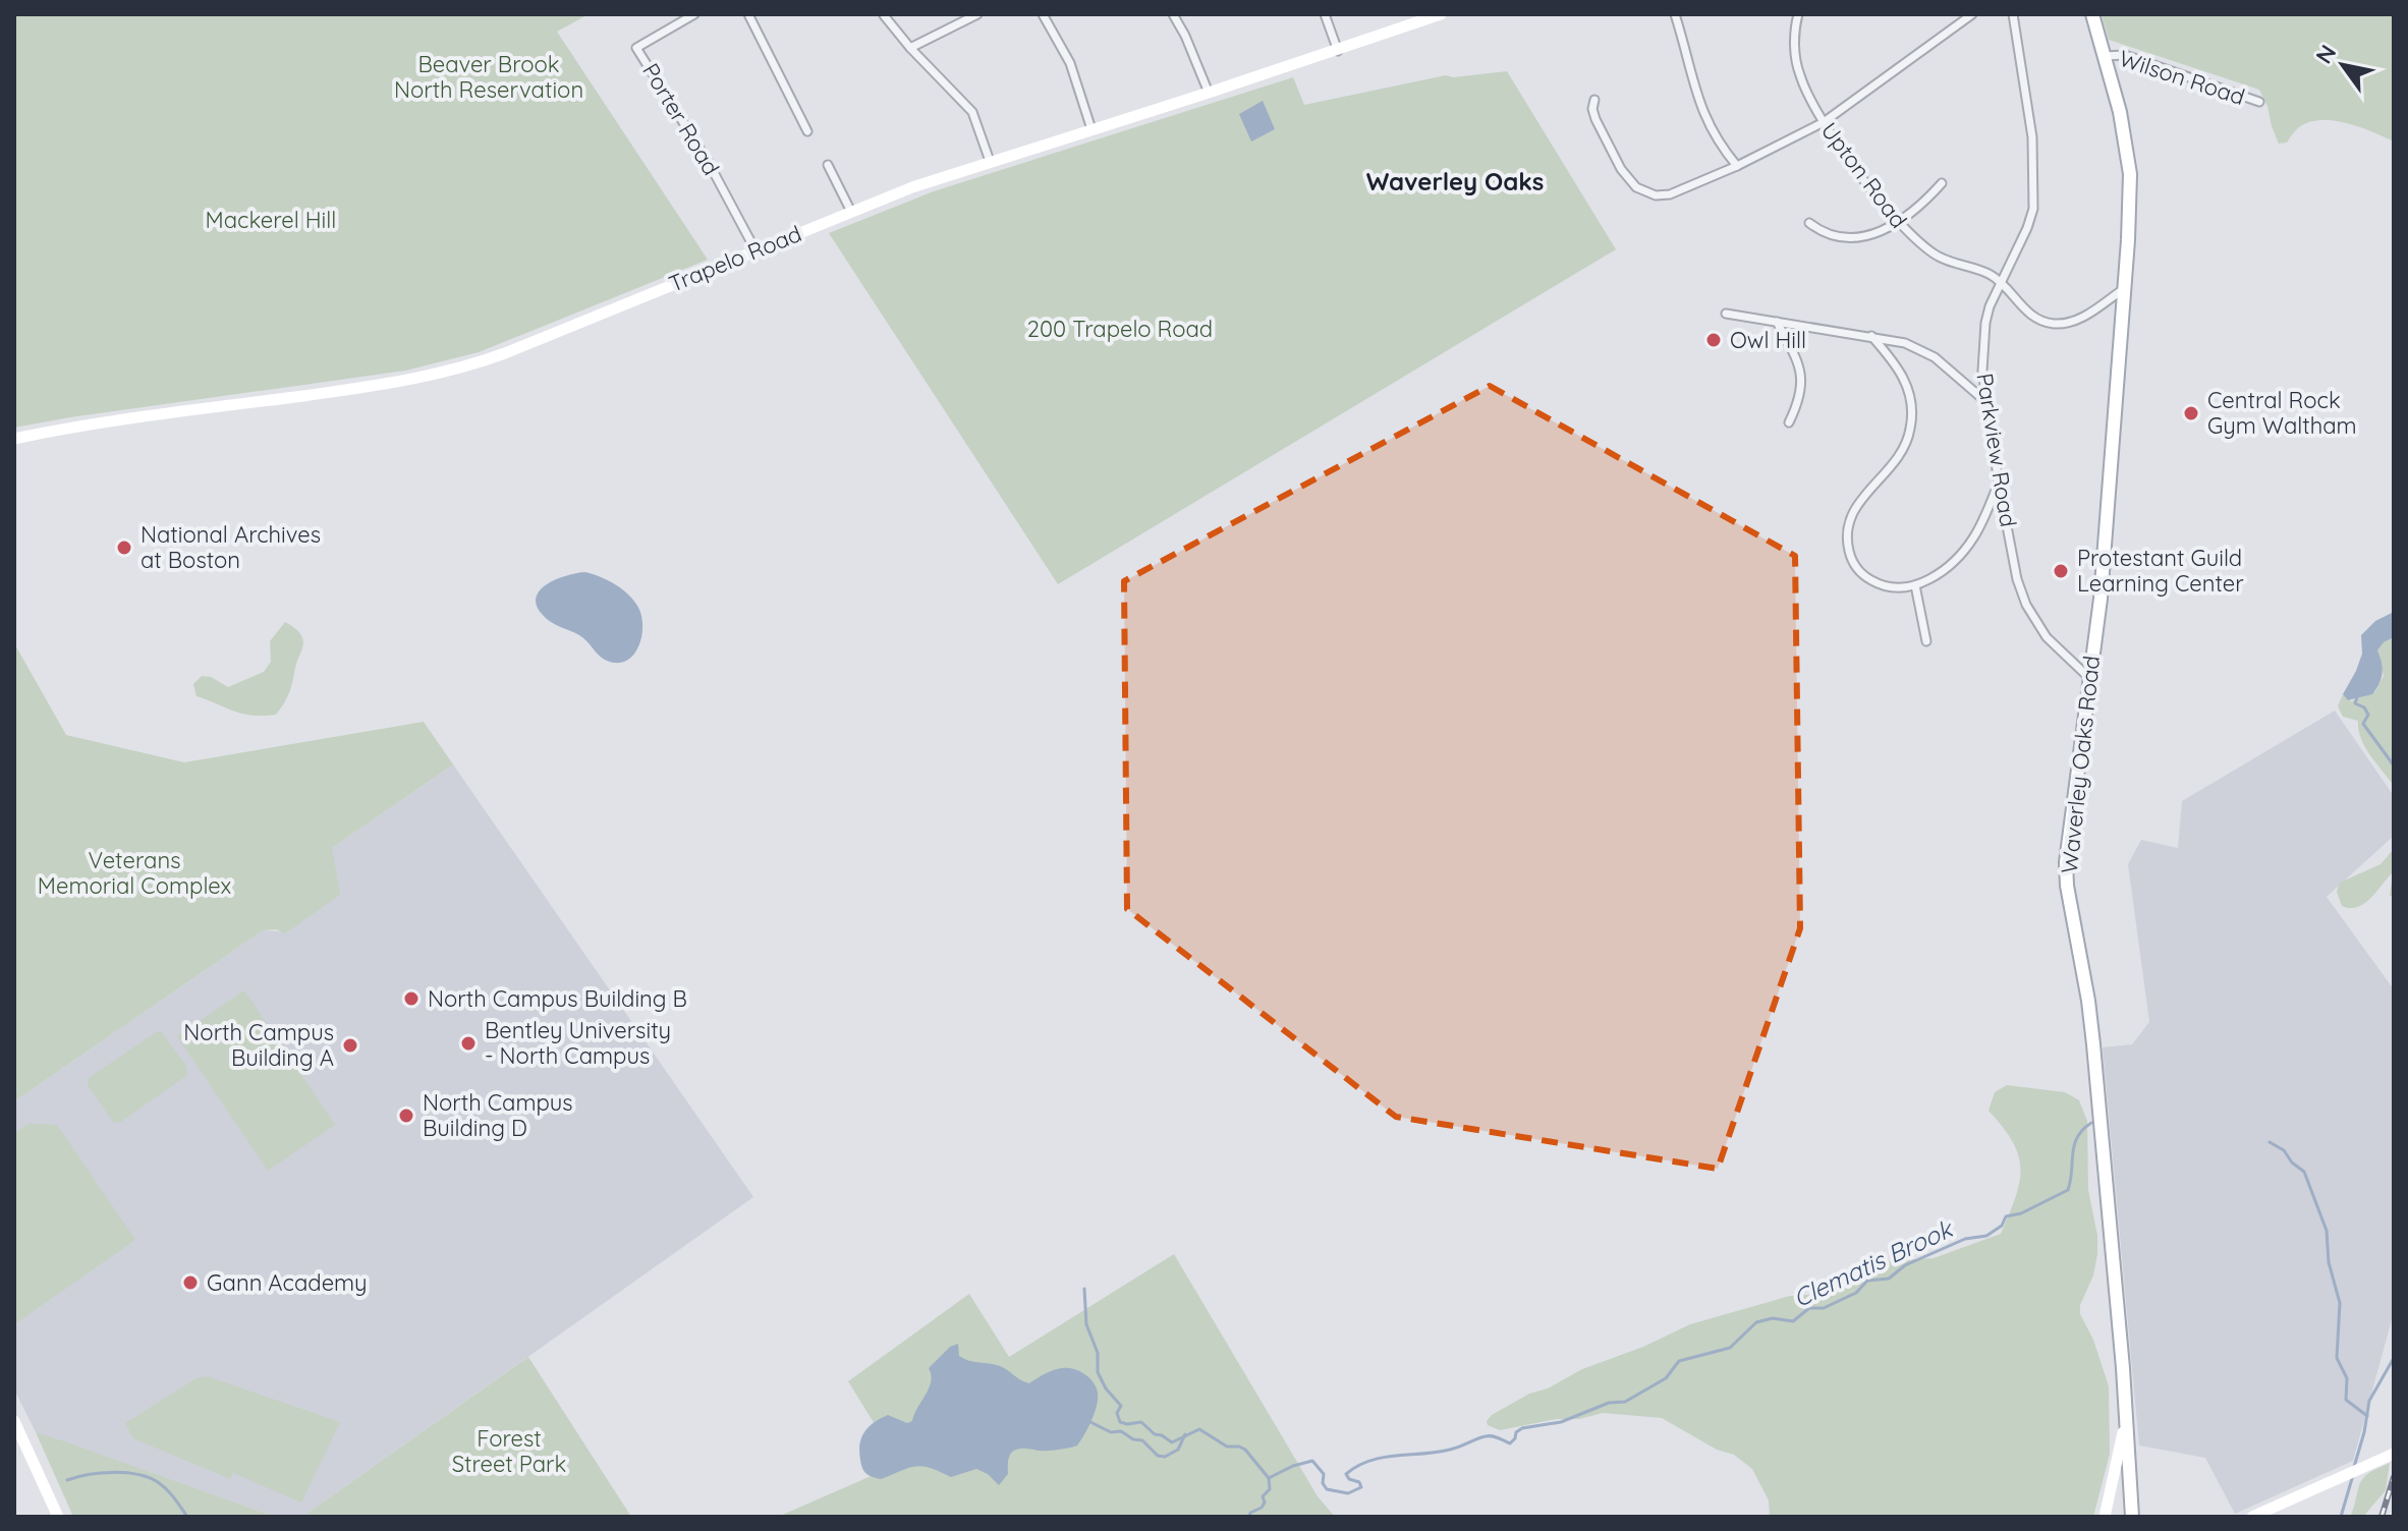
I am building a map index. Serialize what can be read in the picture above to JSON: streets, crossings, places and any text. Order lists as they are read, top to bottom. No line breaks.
{"streets":{"main road":["Trapelo Road","Waverley Oaks Road"],"street":["Wilson Road","Porter Road","Upton Road","Parkview Road"]},"crossings":[["Wilson Road","Waverley Oaks Road"],["Porter Road","Trapelo Road"],["Upton Road","Parkview Road"],["Upton Road","Waverley Oaks Road"],["Parkview Road","Waverley Oaks Road"]],"districts":["Waverley Oaks"],"water":["Clematis Brook"],"parks":["Beaver Brook North Reservation","Mackerel Hill","200 Trapelo Road","Veterans Memorial Complex","Forest Street Park"],"places":["Owl Hill","Central Rock Gym Waltham","National Archives at Boston","Protestant Guild Learning Center","North Campus Building B","Bentley University - North Campus","North Campus Building A","North Campus Building D","Gann Academy"],"north":"top left"}
